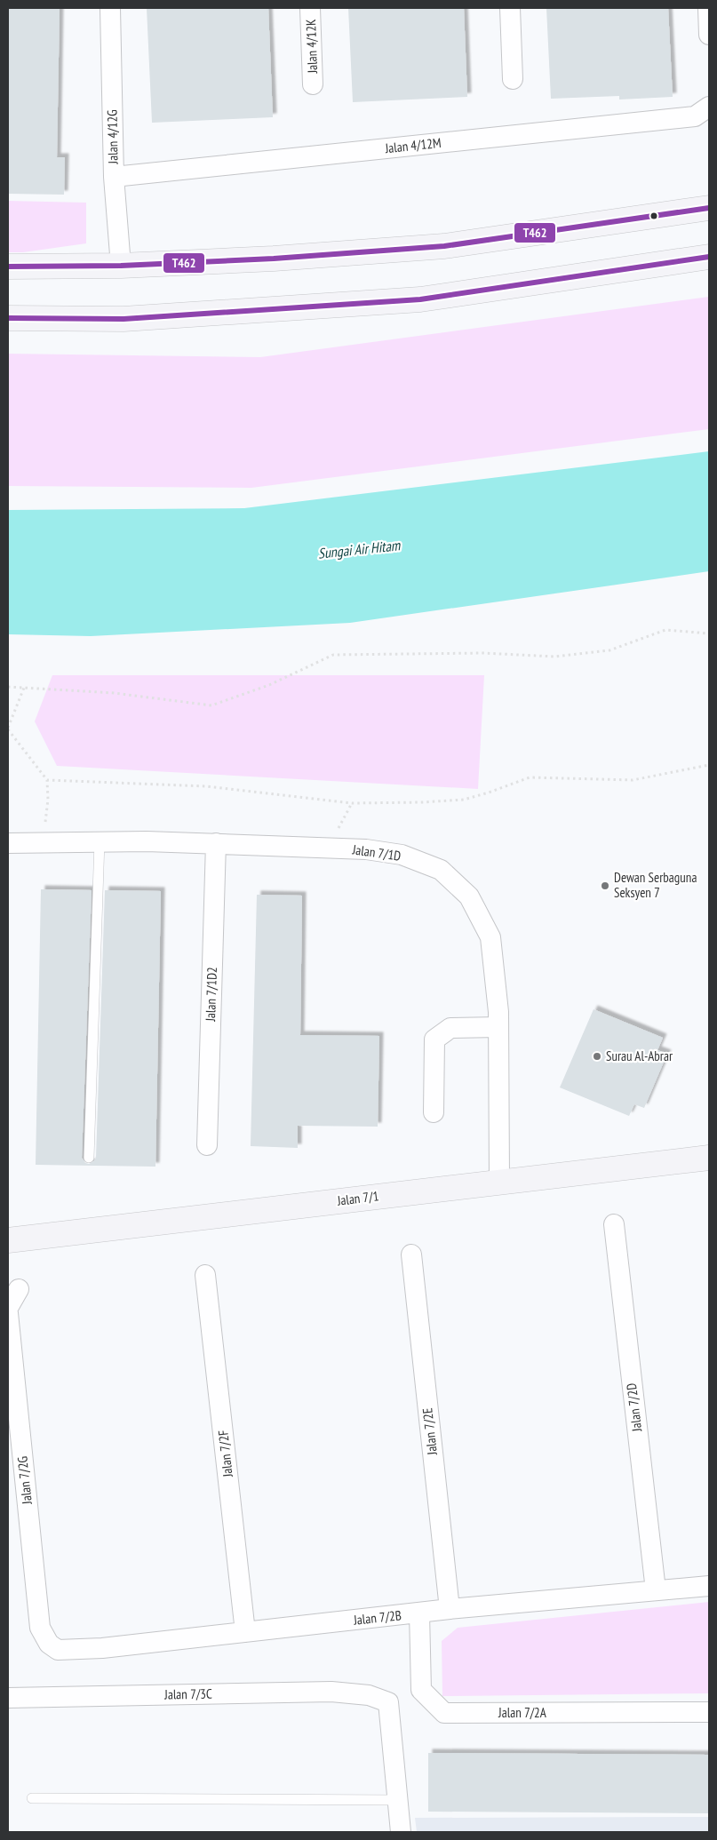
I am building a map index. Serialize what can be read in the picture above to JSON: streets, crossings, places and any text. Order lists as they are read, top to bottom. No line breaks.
{"streets":{"main road":["Jalan 7/1"],"street":["Jalan 4/12K","Jalan 4/12G","Jalan 4/12M","Jalan 7/1D","Jalan 7/1D2","Jalan 7/2D","Jalan 7/2E","Jalan 7/2F","Jalan 7/2G","Jalan 7/2B","Jalan 7/3C","Jalan 7/2A"]},"crossings":[["Jalan 4/12G","Jalan 4/12M"],["Jalan 7/1D","Jalan 7/1D2"],["Jalan 7/1D","Jalan 7/1"],["Jalan 7/2D","Jalan 7/2B"],["Jalan 7/2E","Jalan 7/2B"],["Jalan 7/2F","Jalan 7/2B"],["Jalan 7/2G","Jalan 7/2B"],["Jalan 7/2B","Jalan 7/2A"]],"water":["Sungai Air Hitam"],"places":["Dewan Serbaguna Seksyen 7","Surau Al-Abrar"],"lines":["transit line T462"]}
